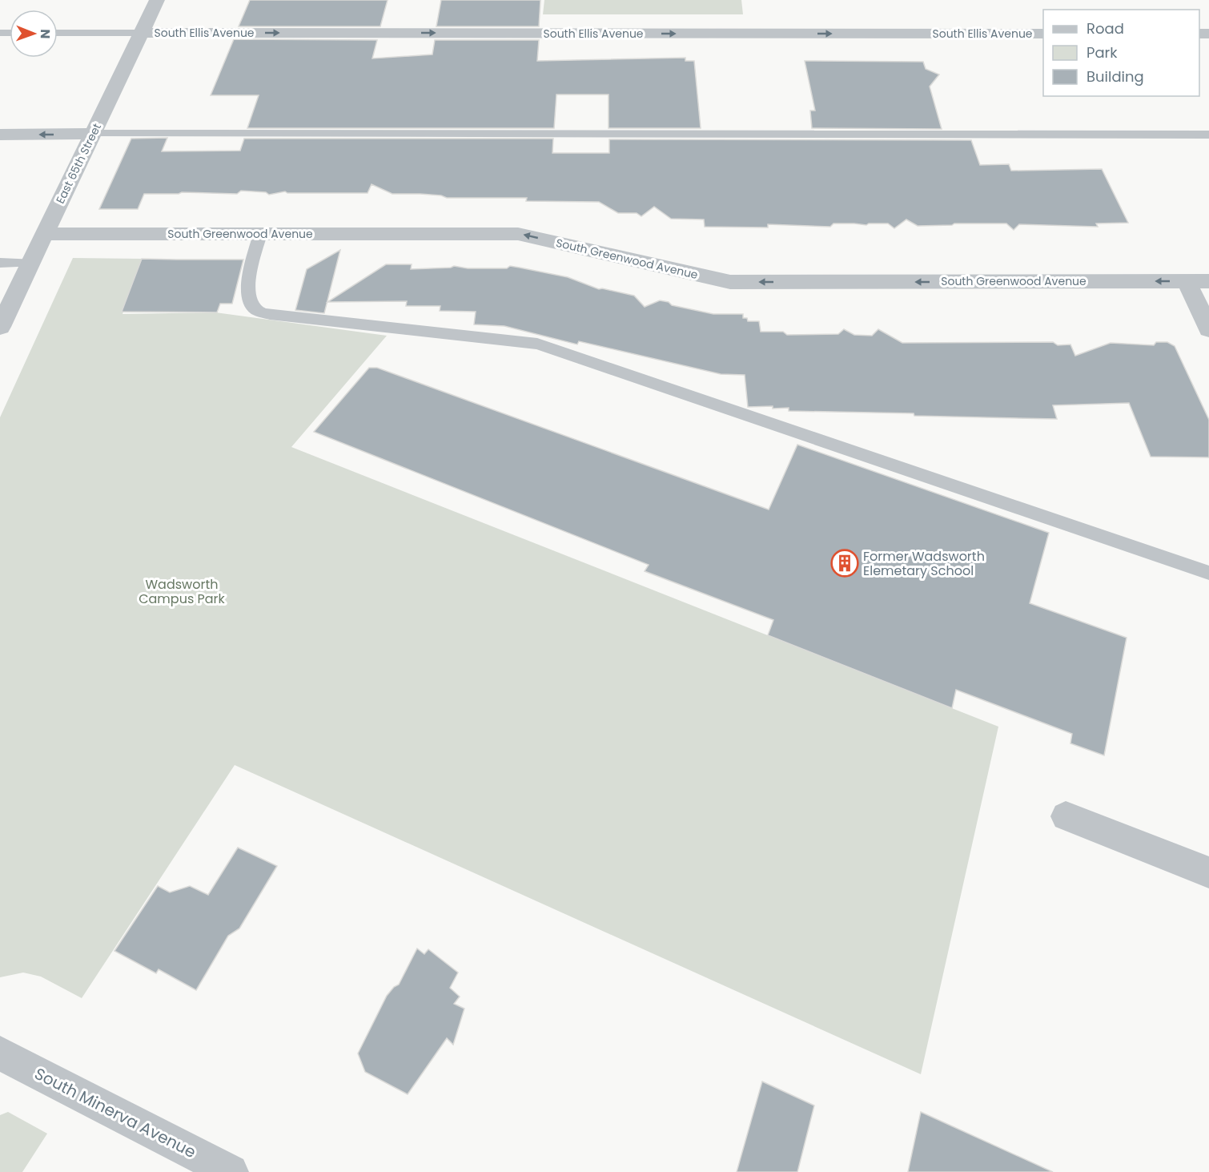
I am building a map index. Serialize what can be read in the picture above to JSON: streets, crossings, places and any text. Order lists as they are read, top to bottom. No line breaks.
{"streets":{"street":["South Ellis Avenue","East 65th Street","South Greenwood Avenue","South Minerva Avenue"]},"crossings":[["South Ellis Avenue","East 65th Street"],["East 65th Street","South Greenwood Avenue"]],"one_way":["South Ellis Avenue","South Greenwood Avenue"],"parks":["Wadsworth Campus Park"],"places":{"building":["Former Wadsworth Elemetary School"]},"legend":["Road","Park","Building"],"north":"right"}
